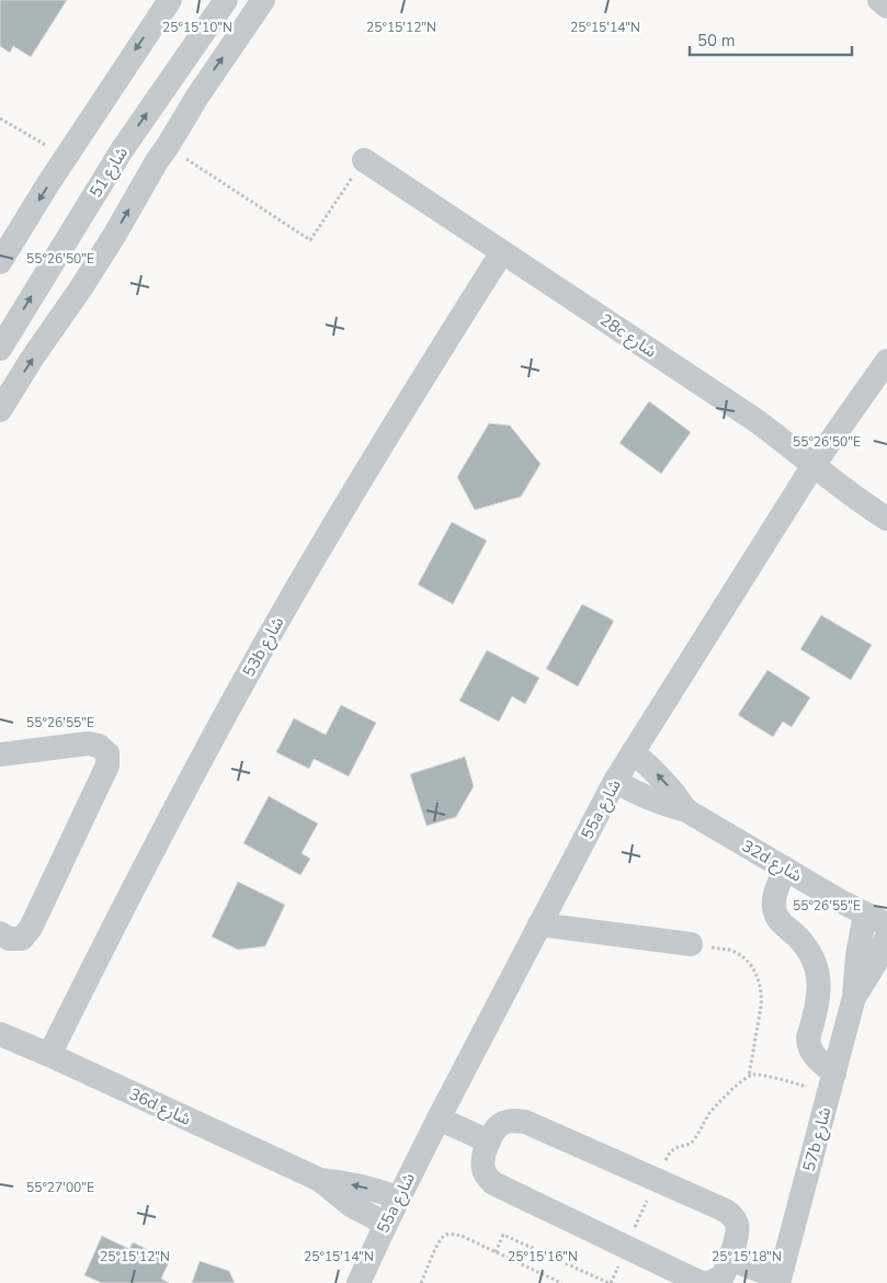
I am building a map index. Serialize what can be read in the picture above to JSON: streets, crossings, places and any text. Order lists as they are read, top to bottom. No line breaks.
{"streets":{"street":["شارع 51","28c شارع","53b شارع","55a شارع","32d شارع","36d شارع","57b شارع"]},"crossings":[["28c شارع","53b شارع"],["28c شارع","55a شارع"],["53b شارع","36d شارع"],["55a شارع","32d شارع"],["55a شارع","36d شارع"],["32d شارع","57b شارع"]],"scale_bar":"50 m","coordinates":["25°15'10\"N","25°15'12\"N","25°15'14\"N","55°26'50\"E","55°26'55\"E","55°27'00\"E","25°15'16\"N","25°15'18\"N"]}
